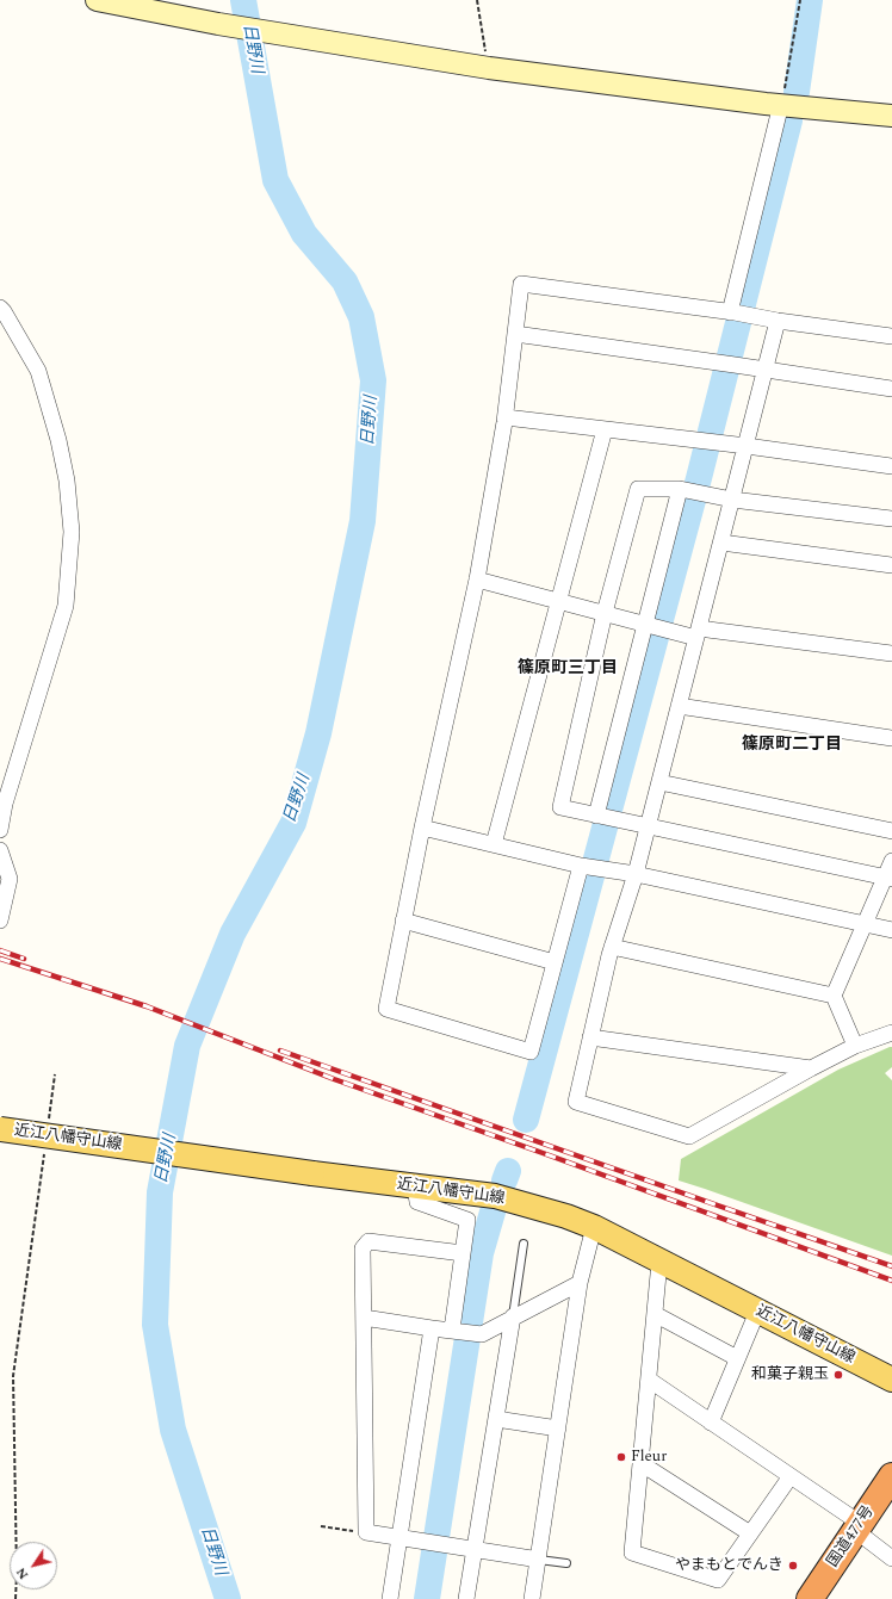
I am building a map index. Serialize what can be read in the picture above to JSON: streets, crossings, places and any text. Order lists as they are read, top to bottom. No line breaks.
{"streets":{"highway":["国道477号"],"main road":["近江八幡守山線"]},"districts":["篠原町三丁目","篠原町二丁目"],"water":["日野川"],"places":["和菓子親玉","Fleur","やまもとでんき"],"north":"bottom left"}
